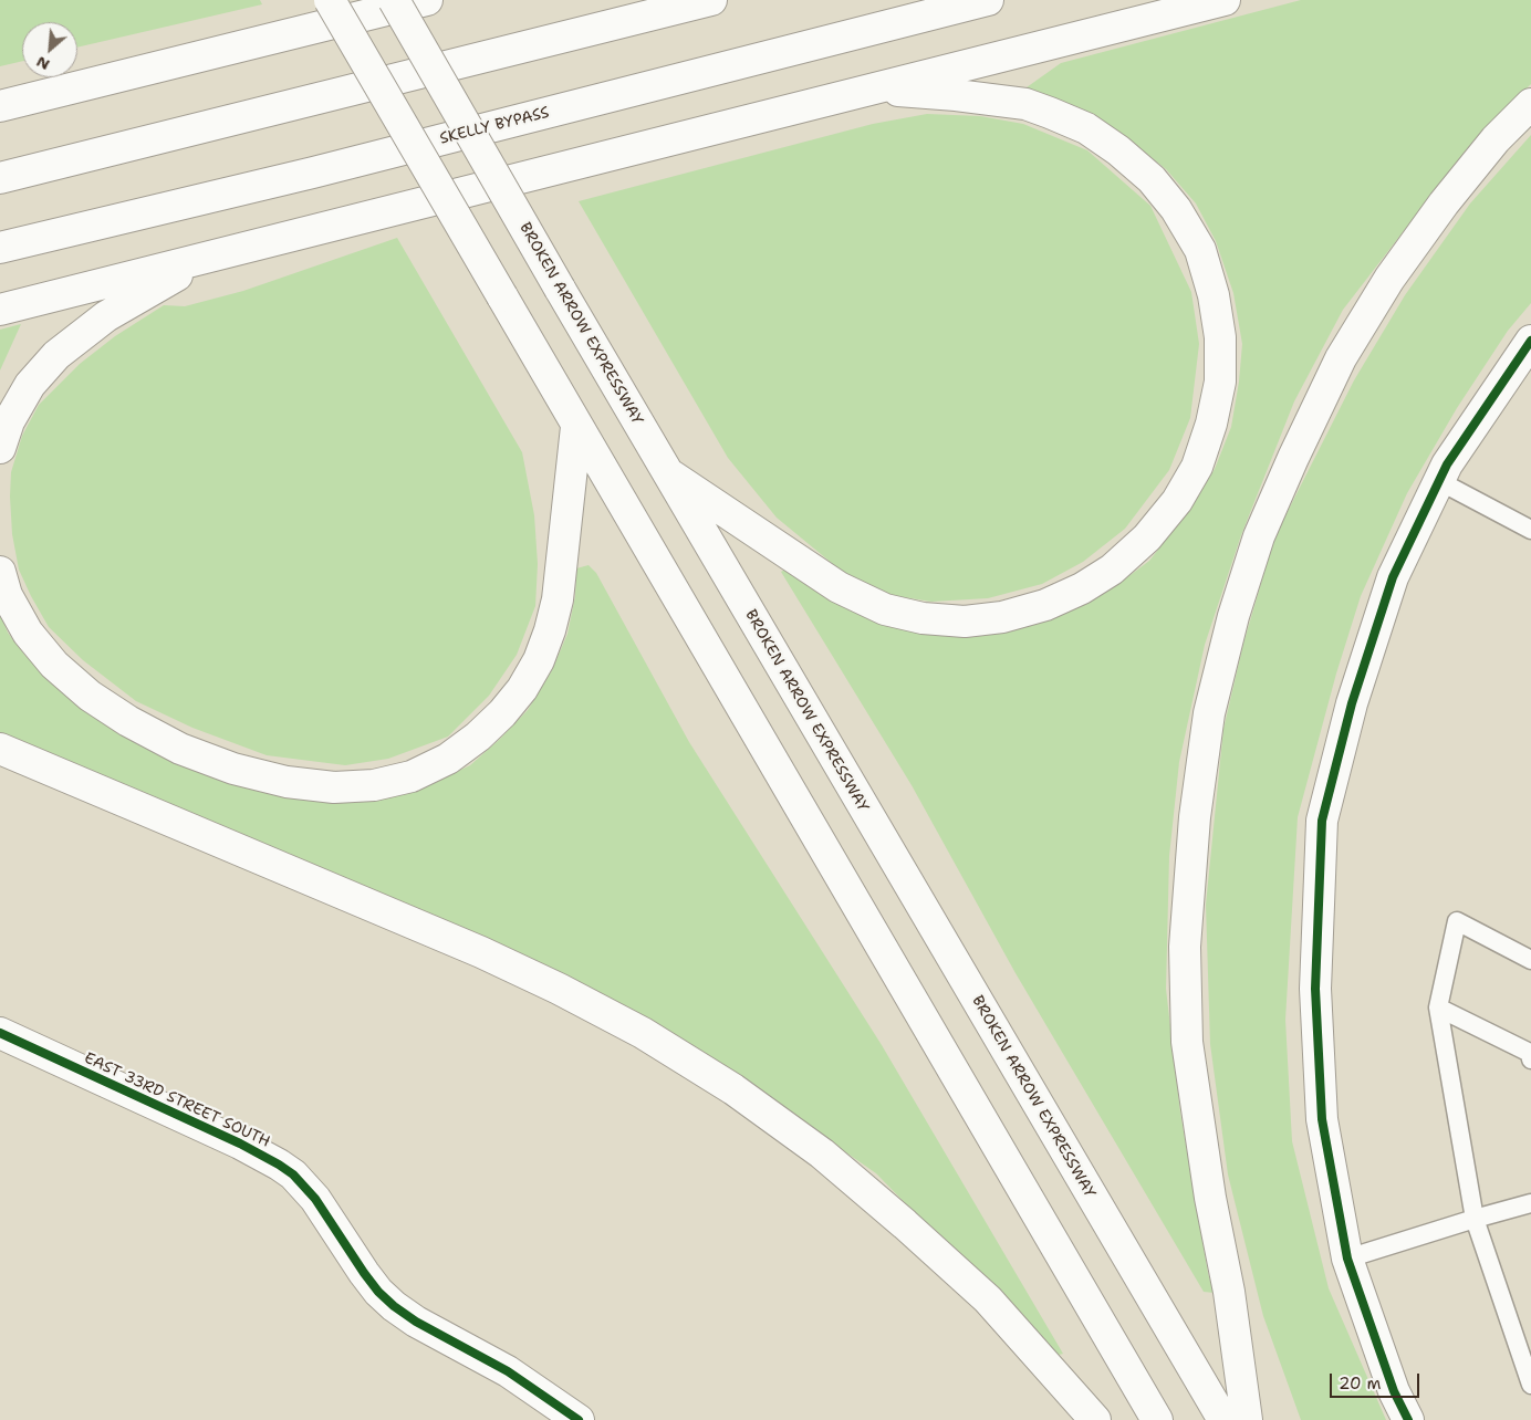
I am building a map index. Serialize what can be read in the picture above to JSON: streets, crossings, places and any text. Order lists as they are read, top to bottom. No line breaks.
{"streets":{"main road":["SKELLY BYPASS","BROKEN ARROW EXPRESSWAY","EAST 33RD STREET SOUTH"]},"scale_bar":"20 m","north":"bottom left"}
